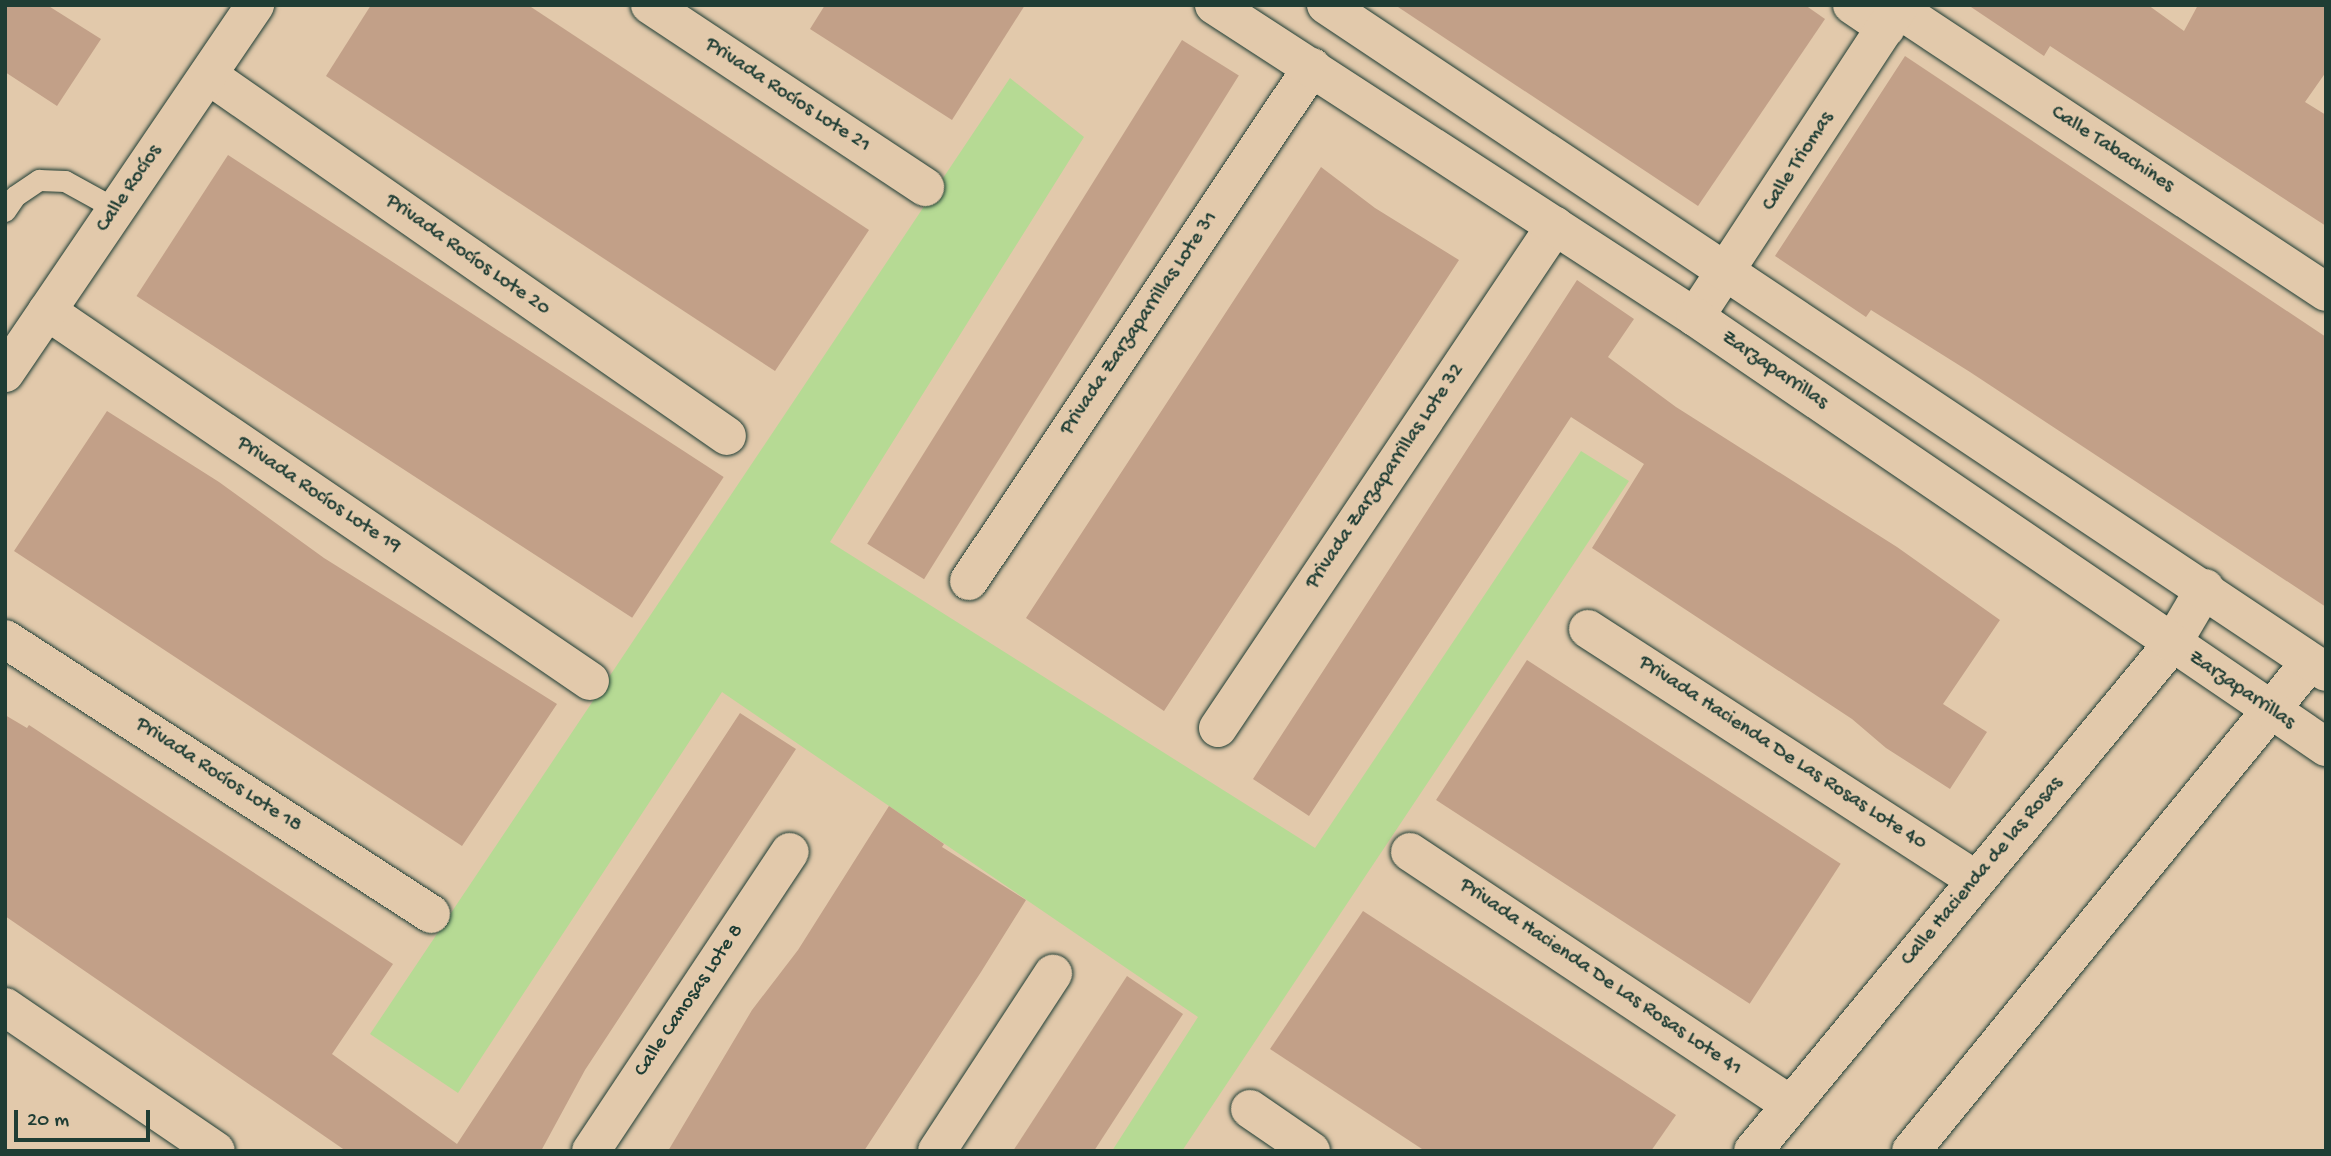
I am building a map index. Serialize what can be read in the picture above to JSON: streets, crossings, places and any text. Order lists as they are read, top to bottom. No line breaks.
{"streets":{"street":["Privada Rocíos Lote 21","Calle Tabachines","Calle Triomas","Calle Rocíos","Privada Rocíos Lote 20","Privada Zarzaparrillas Lote 31","Zarzaparrillas","Privada Zarzaparrillas Lote 32","Privada Rocíos Lote 19","Privada Hacienda De Las Rosas Lote 40","Privada Rocíos Lote 18","Calle Hacienda de las Rosas","Privada Hacienda De Las Rosas Lote 41","Calle Canosas Lote 8"]},"crossings":[["Calle Tabachines","Calle Triomas"],["Calle Triomas","Zarzaparrillas"],["Calle Rocíos","Privada Rocíos Lote 20"],["Calle Rocíos","Privada Rocíos Lote 19"],["Privada Zarzaparrillas Lote 31","Zarzaparrillas"],["Zarzaparrillas","Privada Zarzaparrillas Lote 32"],["Zarzaparrillas","Calle Hacienda de las Rosas"],["Privada Hacienda De Las Rosas Lote 40","Calle Hacienda de las Rosas"],["Calle Hacienda de las Rosas","Privada Hacienda De Las Rosas Lote 41"]],"scale_bar":"20 m"}
